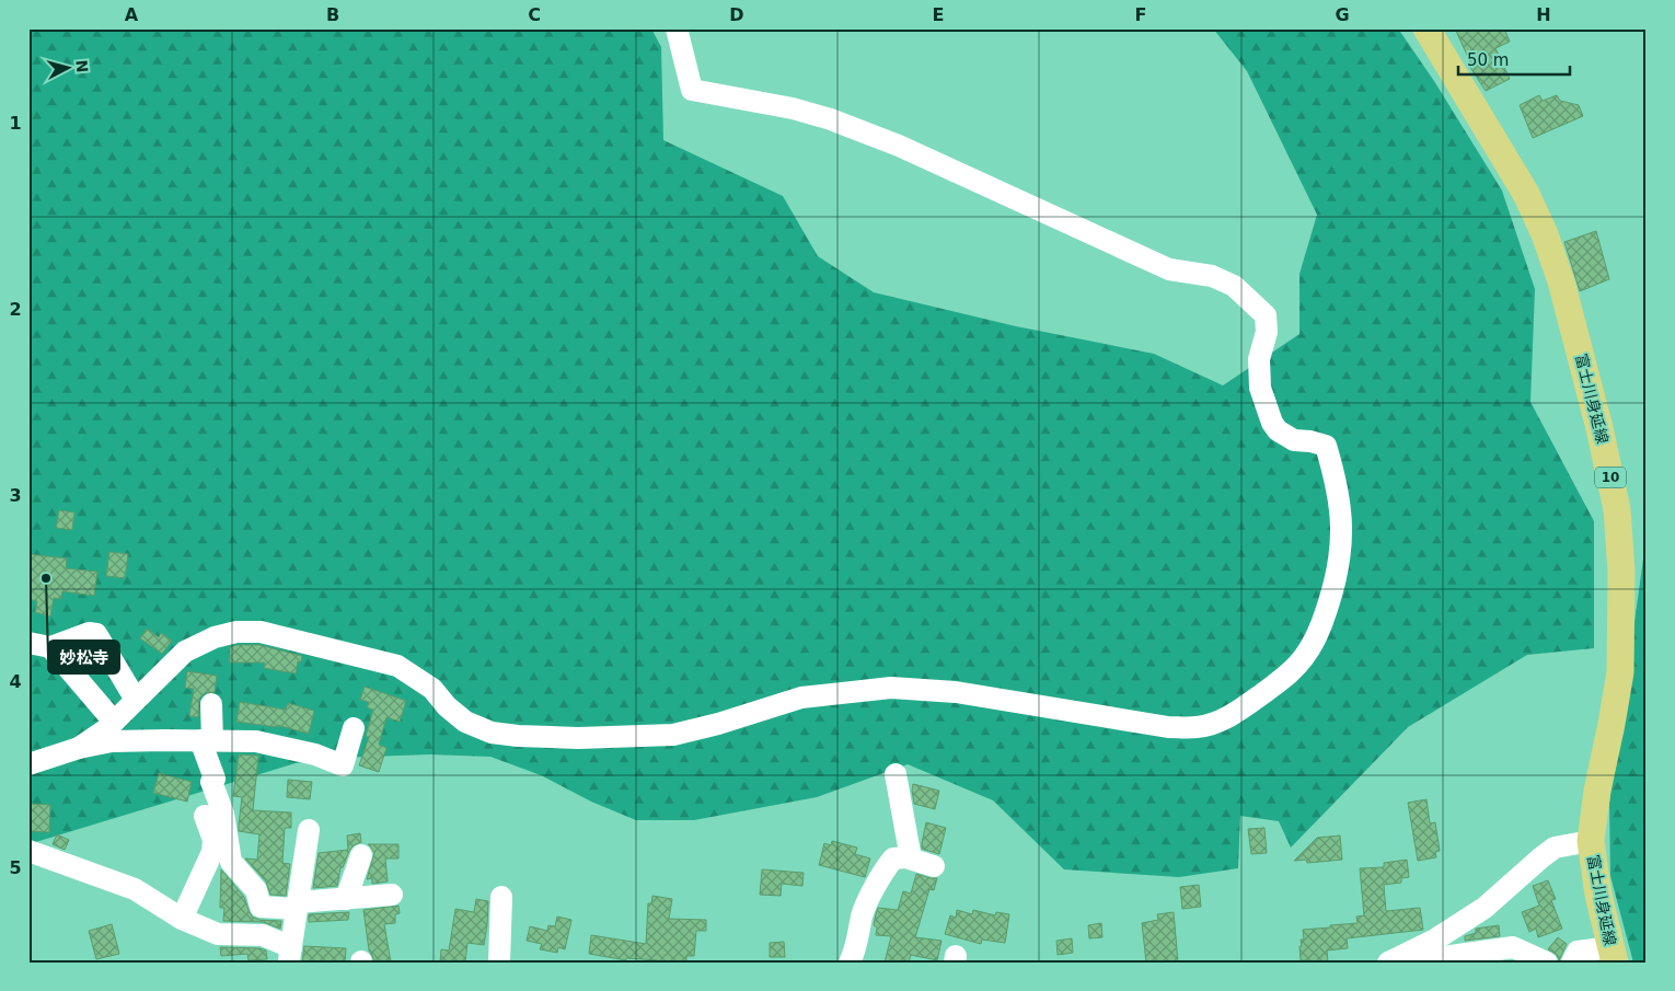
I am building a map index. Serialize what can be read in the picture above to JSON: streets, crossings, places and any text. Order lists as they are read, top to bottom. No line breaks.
{"streets":{"main road":["富士川身延線","10"]},"places":["妙松寺"],"scale_bar":"50 m","north":"right","grid":{"columns":["A","B","C","D","E","F","G","H"],"rows":["1","2","3","4","5"]}}
